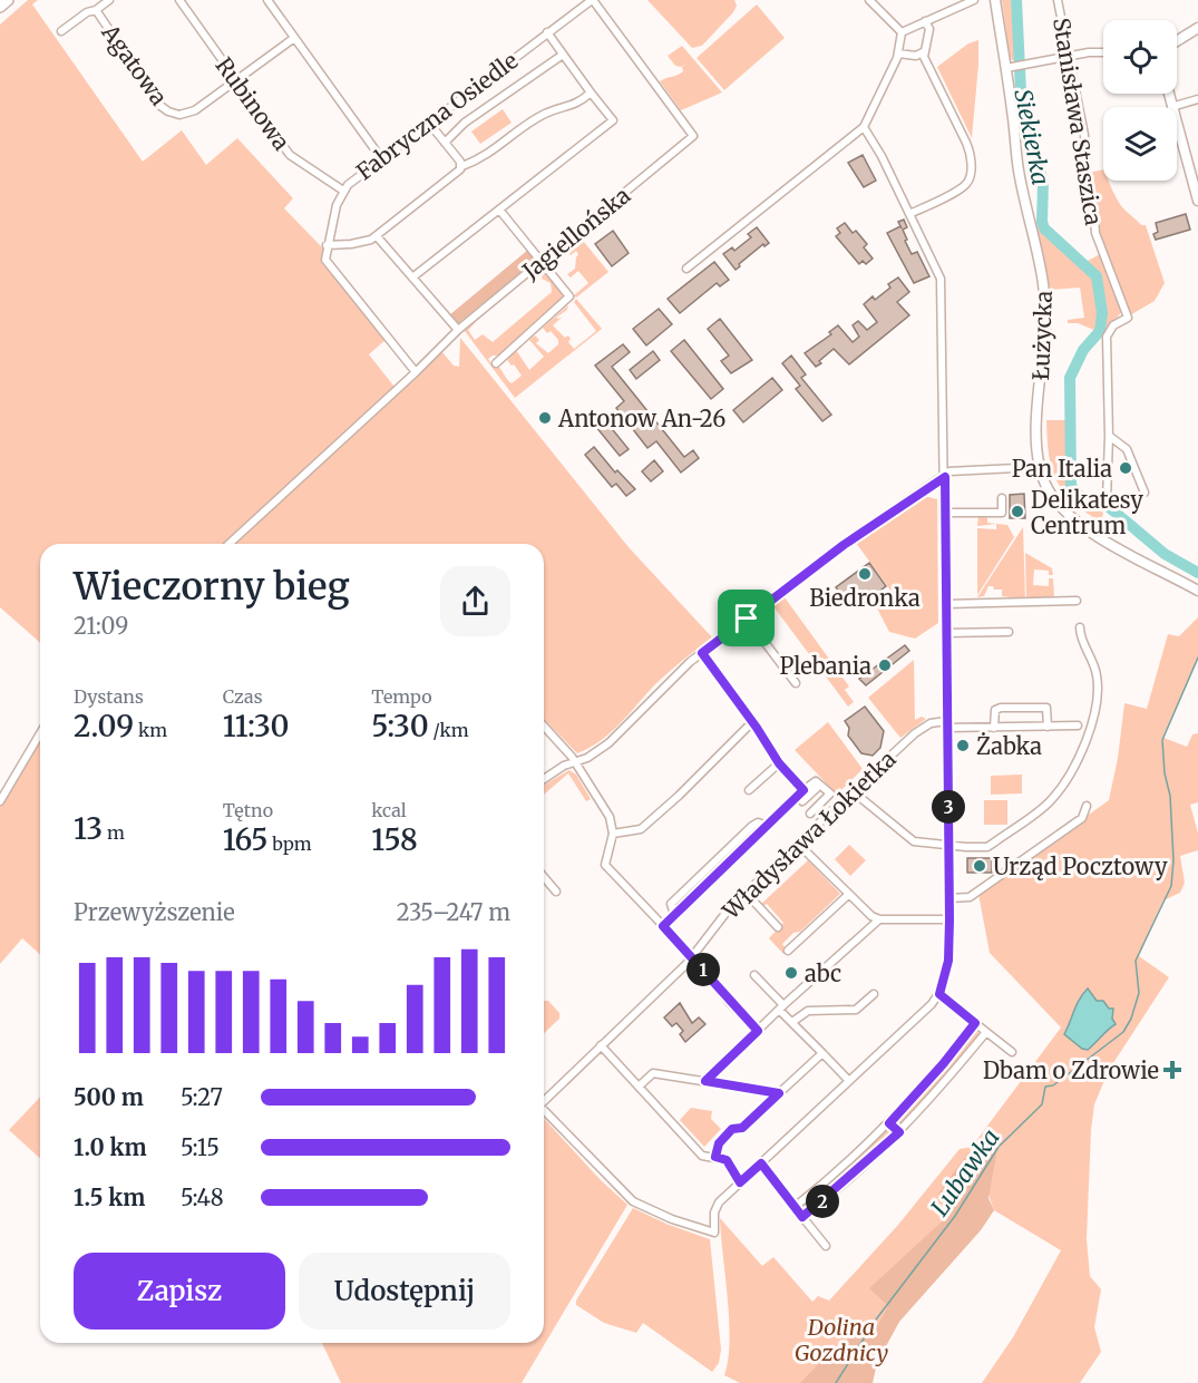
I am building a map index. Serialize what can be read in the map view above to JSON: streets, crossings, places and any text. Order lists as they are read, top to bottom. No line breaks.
{"streets":{"street":["Agatowa","Rubinowa","Fabryczna Osiedle","Stanisława Staszica","Jagiellońska","Łużycka","Władysława Łokietka"]},"crossings":[["Agatowa","Rubinowa"],["Rubinowa","Fabryczna Osiedle"],["Fabryczna Osiedle","Jagiellońska"]],"water":["Siekierka","Lubawka"],"parks":["Dolina Gozdnicy"],"places":{"other":["Antonow An-26","Pan Italia","Delikatesy Centrum","Biedronka","Plebania","Żabka","Urząd Pocztowy","abc"],"health":["Dbam o Zdrowie"]},"page":{"heading":["Wieczorny bieg","21:09"],"stats":[["Dystans","2.09 km"],["Czas","11:30"],["Tempo","5:30 /km"],["13 m"],["Tętno","165 bpm"],["kcal","158"]],"pins":["3","1","2"],"chart":["Przewyższenie","235–247 m"],"list":[{"name":"500 m","note":"5:27"},{"name":"1.0 km","note":"5:15"},{"name":"1.5 km","note":"5:48"}],"buttons":["Zapisz","Udostępnij"]}}
